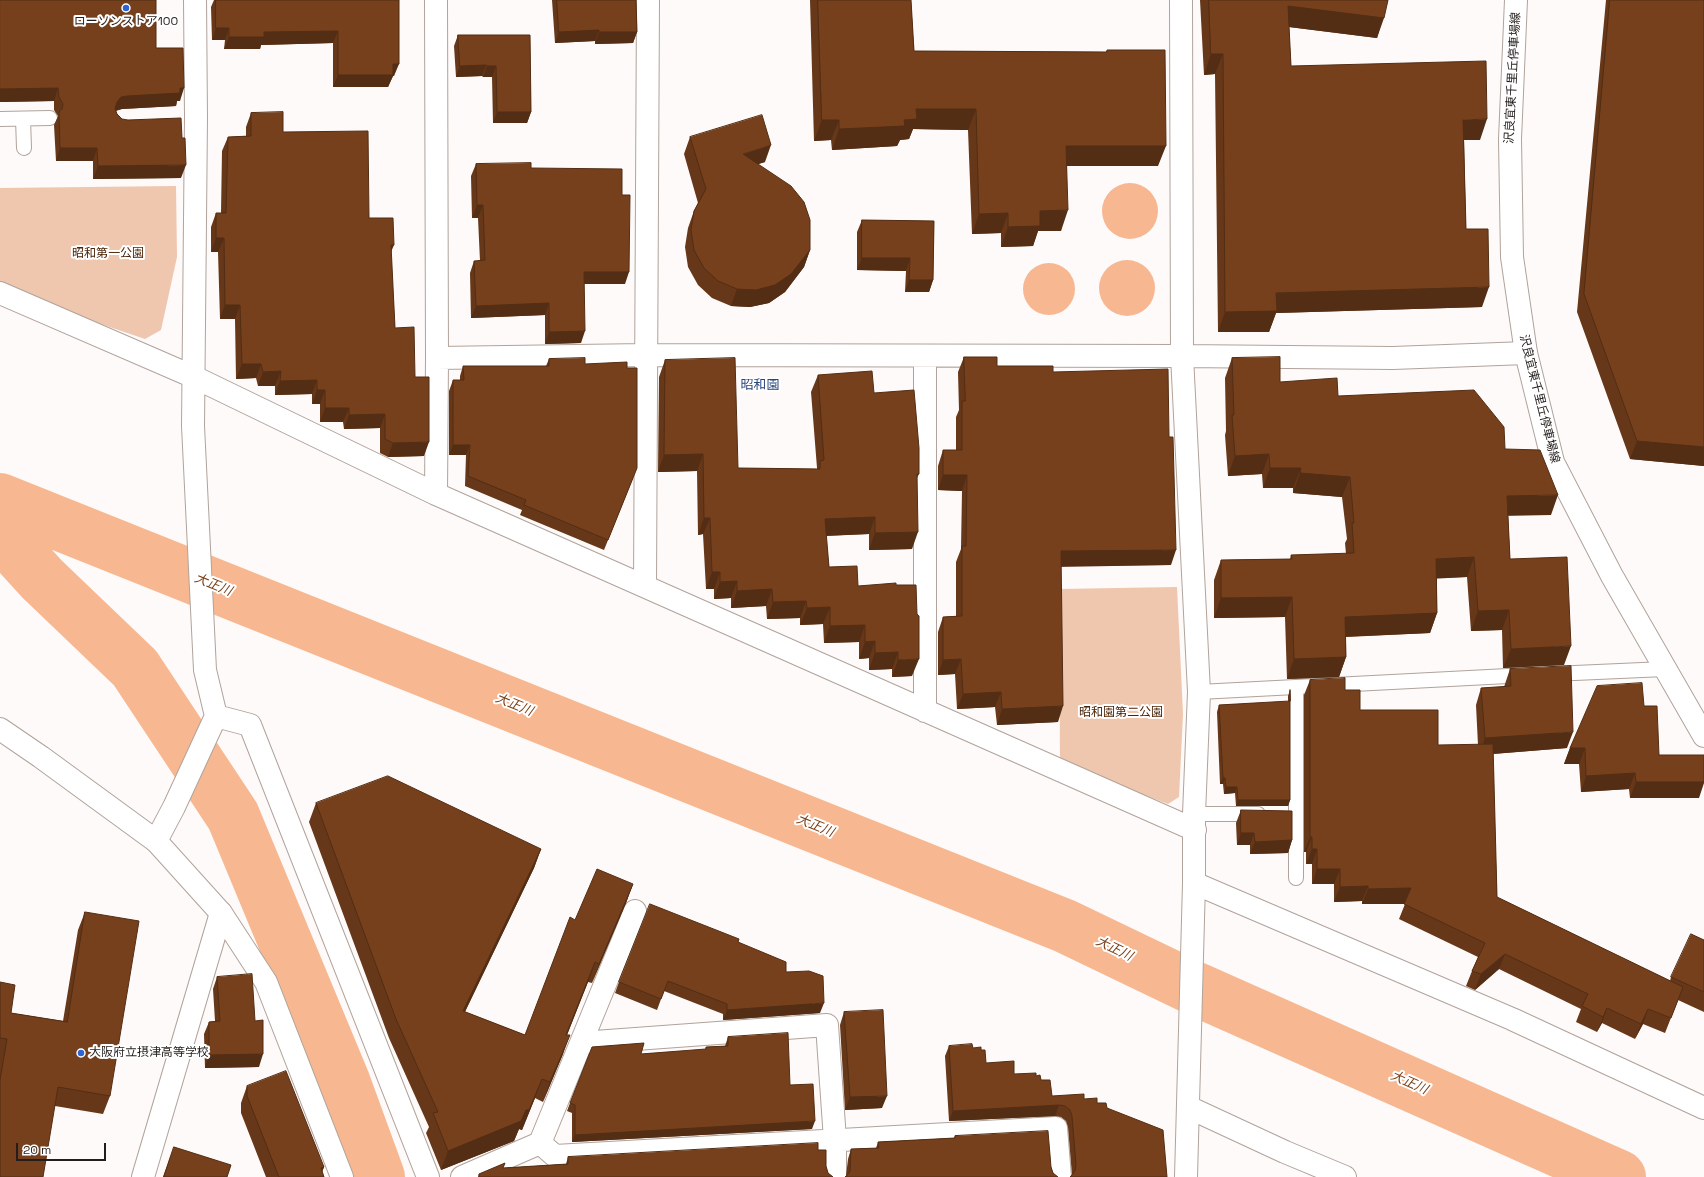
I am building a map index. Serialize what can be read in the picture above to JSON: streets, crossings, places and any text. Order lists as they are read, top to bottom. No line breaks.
{"streets":{"street":["沢良宜東千里丘停車場線"]},"districts":["昭和園"],"water":["大正川"],"parks":["昭和第一公園","昭和園第二公園"],"places":["ローソンストア100","大阪府立摂津高等学校"],"scale_bar":"20 m"}
